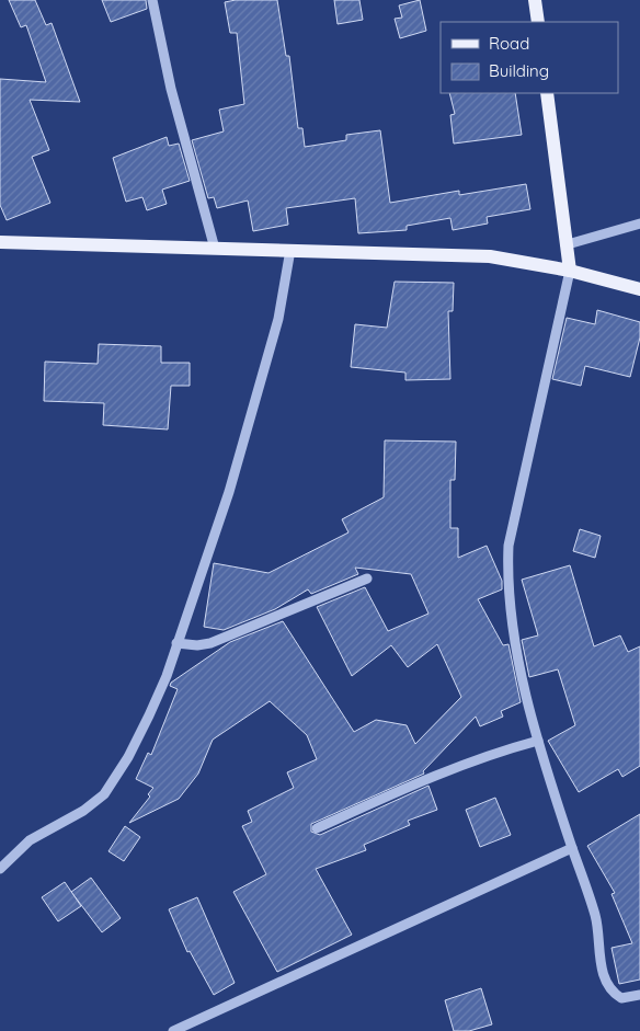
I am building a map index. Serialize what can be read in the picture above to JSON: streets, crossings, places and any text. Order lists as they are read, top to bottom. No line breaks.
{"legend":["Road","Building"]}
